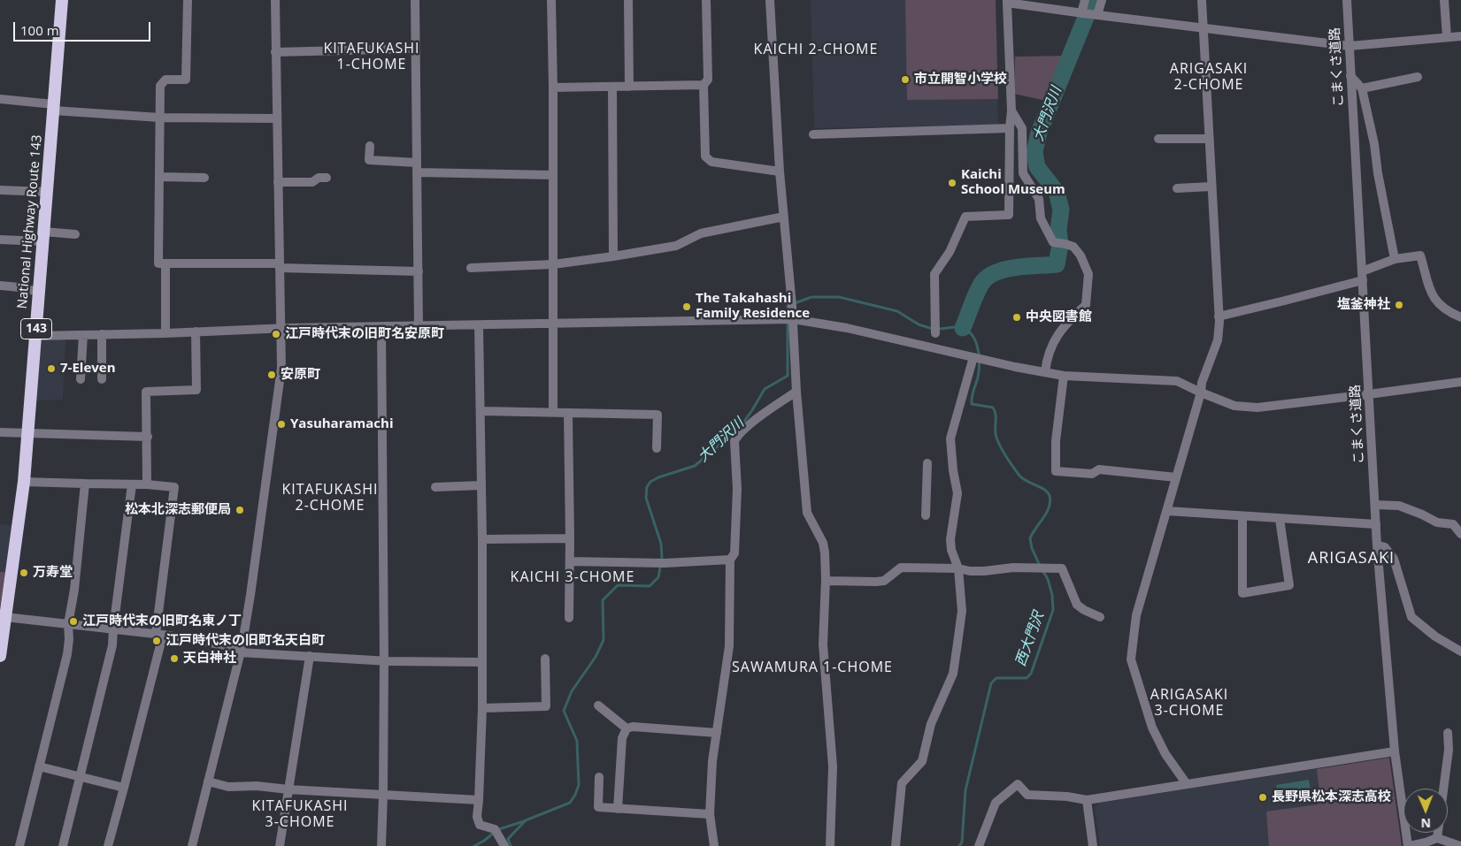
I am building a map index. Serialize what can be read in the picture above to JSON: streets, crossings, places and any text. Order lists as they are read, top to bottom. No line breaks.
{"streets":{"highway":["National Highway Route 143","143"],"street":["こまくさ道路"]},"districts":["KITAFUKASHI 1-CHOME","KAICHI 2-CHOME","ARIGASAKI 2-CHOME","KITAFUKASHI 2-CHOME","ARIGASAKI","KAICHI 3-CHOME","SAWAMURA 1-CHOME","ARIGASAKI 3-CHOME","KITAFUKASHI 3-CHOME"],"water":["大門沢川","西大門沢"],"places":["市立開智小学校","Kaichi School Museum","塩釜神社","The Takahashi Family Residence","中央図書館","江戸時代末の旧町名安原町","7-Eleven","安原町","Yasuharamachi","松本北深志郵便局","万寿堂","江戸時代末の旧町名東ノ丁","江戸時代末の旧町名天白町","天白神社","長野県松本深志高校"],"scale_bar":"100 m","north":"bottom"}
